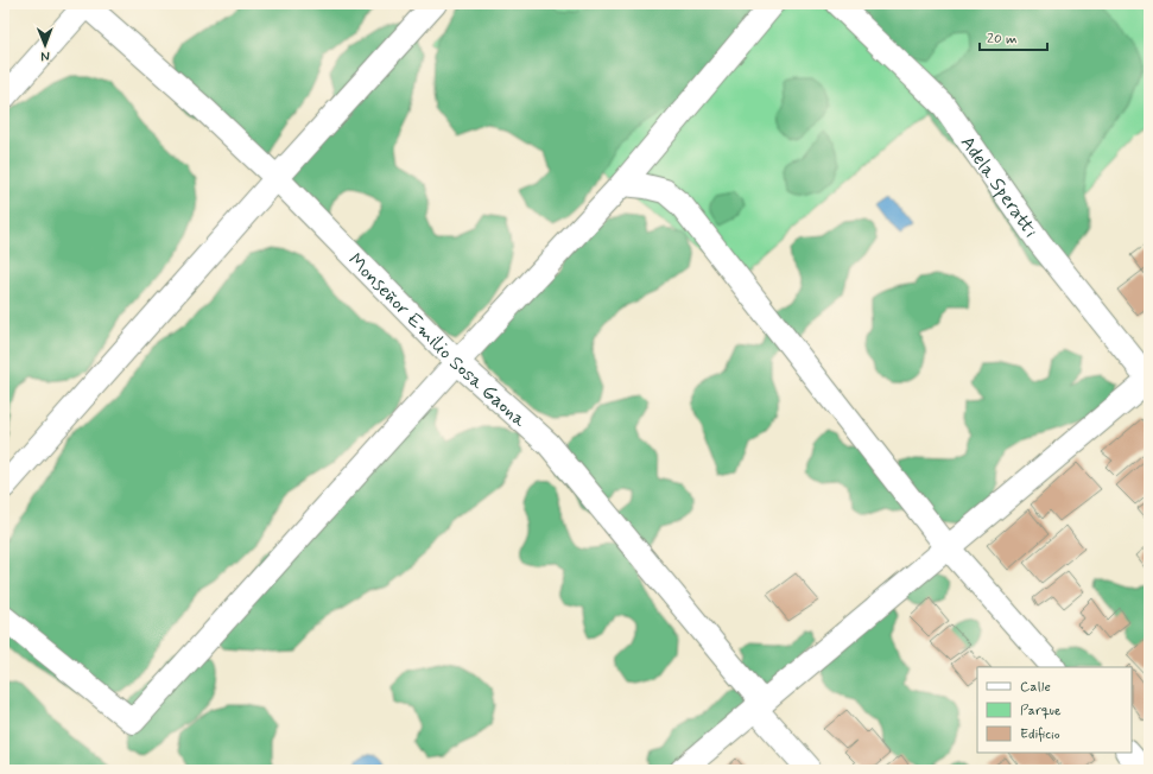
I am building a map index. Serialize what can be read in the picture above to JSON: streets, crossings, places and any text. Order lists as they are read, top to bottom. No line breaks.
{"streets":{"street":["Adela Speratti","Monseñor Emilio Sosa Gaona"]},"legend":["Calle","Parque","Edificio"],"scale_bar":"20 m","north":"bottom"}
